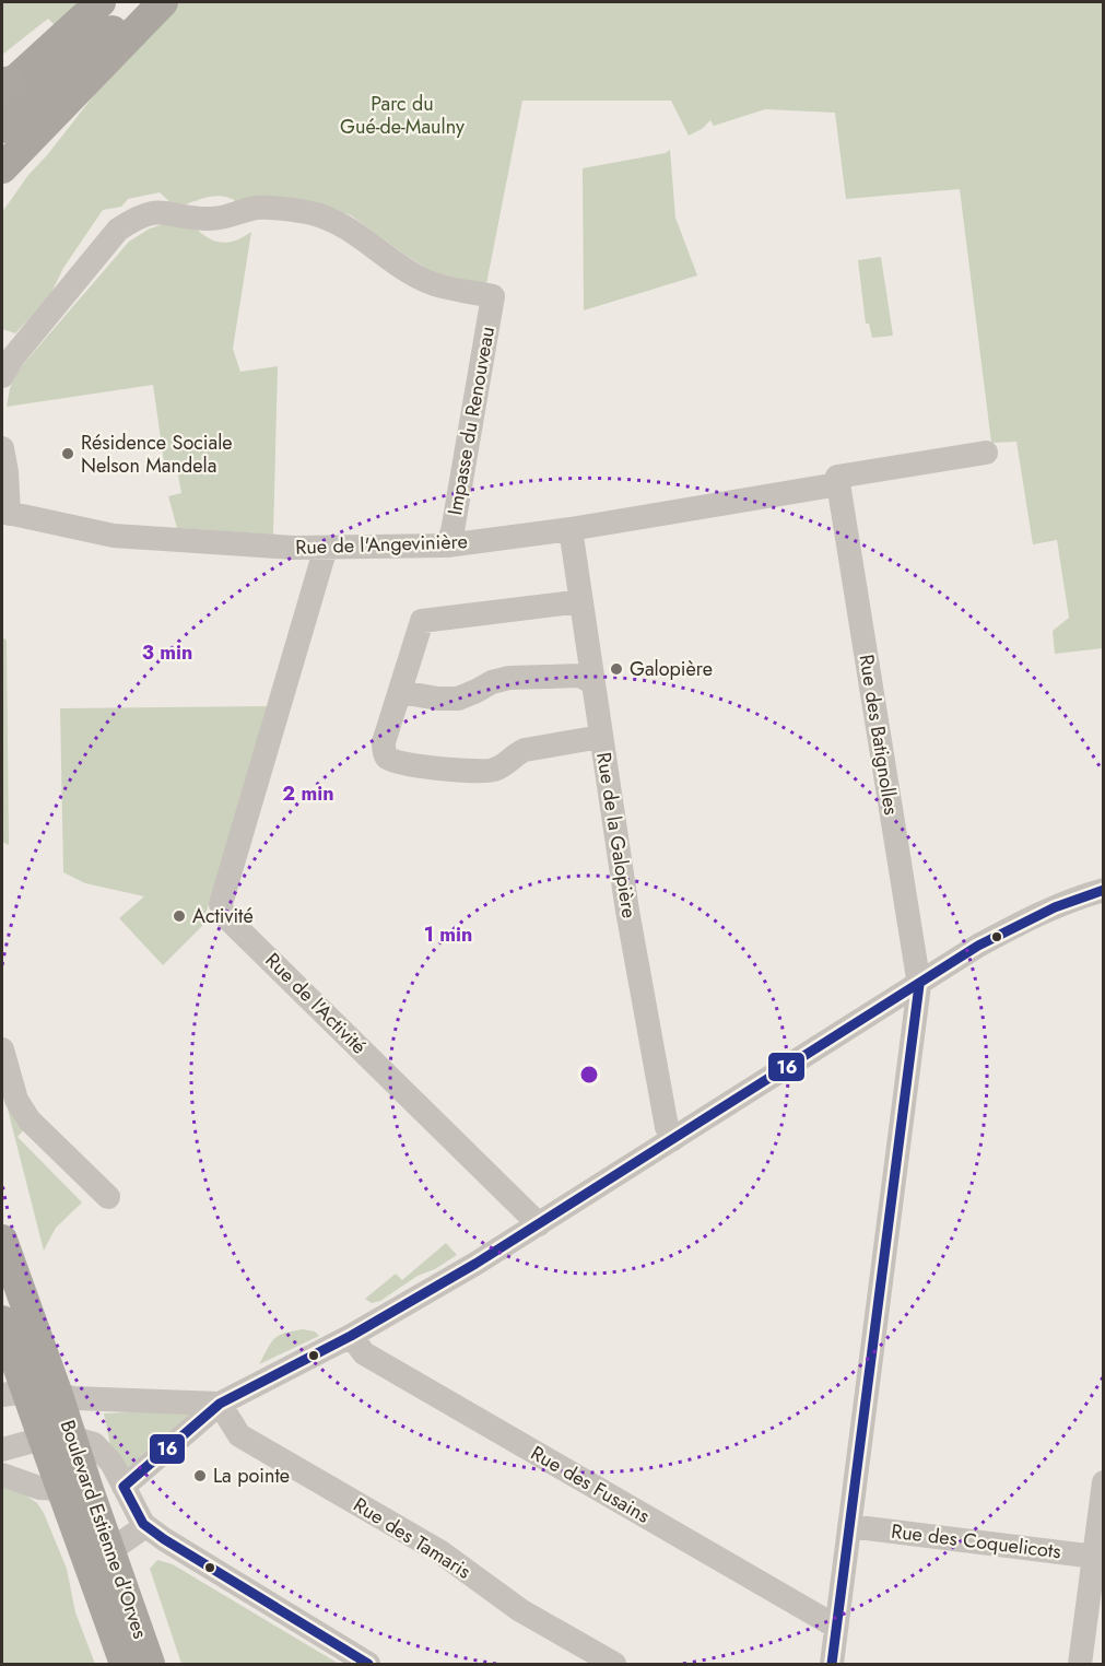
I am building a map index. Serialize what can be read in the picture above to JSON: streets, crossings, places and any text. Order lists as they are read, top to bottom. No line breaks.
{"streets":{"main road":["Boulevard Estienne d'Orves"],"street":["Impasse du Renouveau","Rue de l'Angevinière","Rue des Batignolles","Rue de la Galopière","Rue de l'Activité","Rue des Fusains","Rue des Tamaris","Rue des Coquelicots"]},"crossings":[["Impasse du Renouveau","Rue de l'Angevinière"],["Rue de l'Angevinière","Rue des Batignolles"],["Rue de l'Angevinière","Rue de la Galopière"],["Rue de l'Angevinière","Rue de l'Activité"],["Rue des Batignolles","Rue des Fusains"],["Rue des Batignolles","Rue des Coquelicots"]],"parks":["Parc du Gué-de-Maulny"],"places":["Résidence Sociale Nelson Mandela","Galopière","Activité","La pointe"],"lines":["transit line 16"],"rings":["3 min","2 min","1 min"]}
